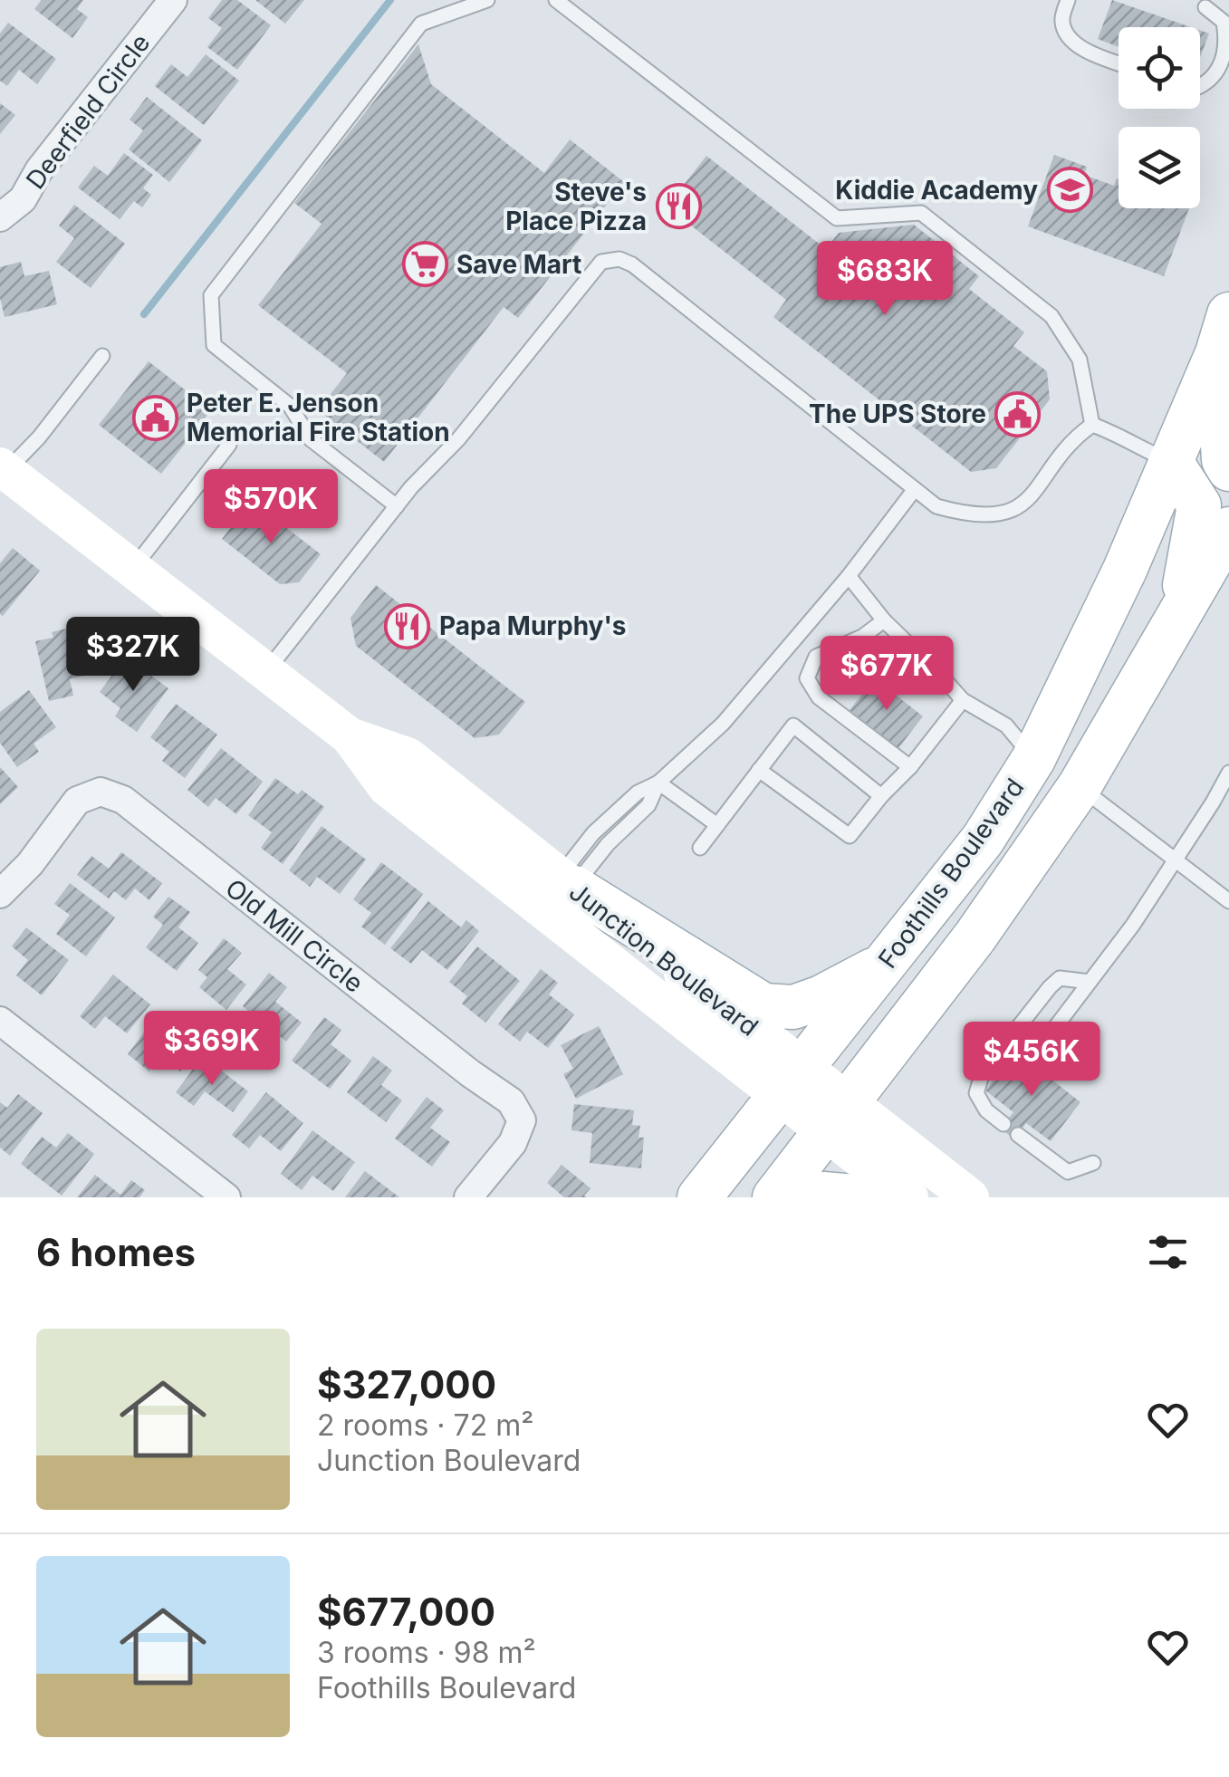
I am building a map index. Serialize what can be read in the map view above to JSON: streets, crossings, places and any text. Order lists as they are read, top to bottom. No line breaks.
{"streets":{"main road":["Foothills Boulevard","Junction Boulevard"],"street":["Deerfield Circle","Old Mill Circle"]},"crossings":[["Foothills Boulevard","Junction Boulevard"]],"places":{"school or university":["Kiddie Academy"],"restaurant":["Steve's Place Pizza","Papa Murphy's"],"supermarket":["Save Mart"],"public building":["The UPS Store","Peter E. Jenson Memorial Fire Station"]},"page":{"price":["$683K","$570K","$327K","$677K","$369K","$456K"],"heading":"6 homes","list":[{"name":"$327,000","note":"2 rooms · 72 m² · Junction Boulevard"},{"name":"$677,000","note":"3 rooms · 98 m² · Foothills Boulevard"}]}}
